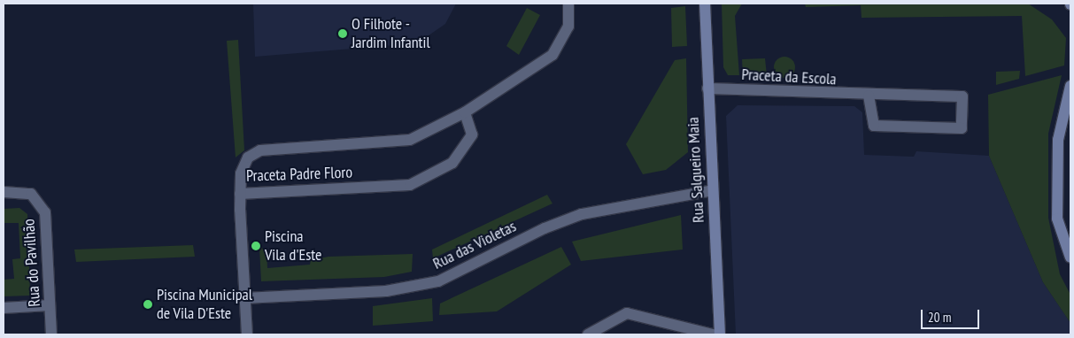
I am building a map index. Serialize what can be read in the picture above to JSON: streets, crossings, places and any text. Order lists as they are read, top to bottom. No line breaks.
{"streets":{"street":["Praceta da Escola","Rua Salgueiro Maia","Praceta Padre Floro","Rua das Violetas","Rua do Pavilhão"]},"crossings":[["Praceta da Escola","Rua Salgueiro Maia"],["Rua Salgueiro Maia","Rua das Violetas"]],"places":["O Filhote - Jardim Infantil","Piscina Vila d'Este","Piscina Municipal de Vila D'Este"],"scale_bar":"20 m"}
